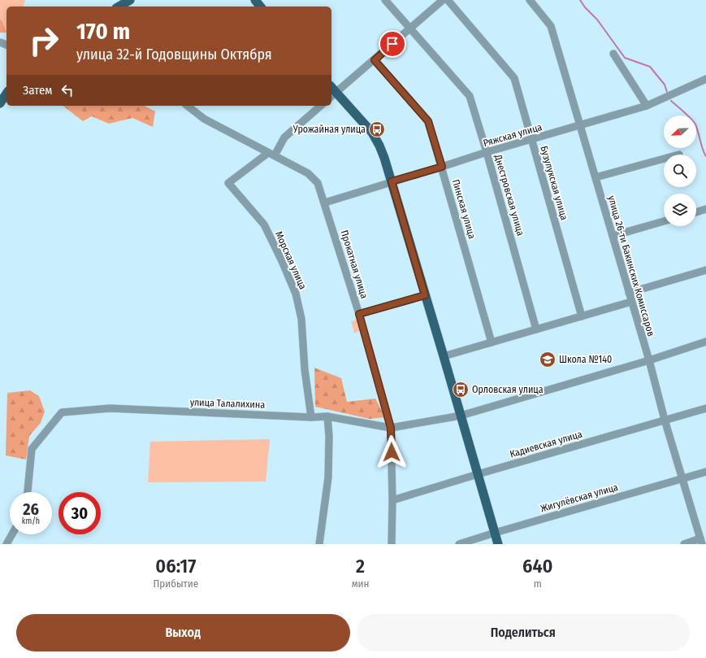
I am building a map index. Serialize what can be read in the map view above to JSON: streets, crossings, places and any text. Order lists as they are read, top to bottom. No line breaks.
{"streets":{"street":["Ряжская улица","Бузулукская улица","Днестровская улица","Пинская улица","Морская улица","Прокатная улица","улица 26-ти Бакинских Комиссаров","улица Талалихина","Кадиевская улица","Жигулёвская улица"]},"crossings":[["Ряжская улица","Бузулукская улица"],["Ряжская улица","Днестровская улица"],["Ряжская улица","Пинская улица"],["Ряжская улица","Прокатная улица"],["Ряжская улица","улица 26-ти Бакинских Комиссаров"],["Морская улица","Прокатная улица"],["Морская улица","улица Талалихина"],["Прокатная улица","улица Талалихина"],["Прокатная улица","Кадиевская улица"],["улица 26-ти Бакинских Комиссаров","Кадиевская улица"],["улица 26-ти Бакинских Комиссаров","Жигулёвская улица"]],"places":{"bus stop":["Урожайная улица","Орловская улица"],"school or university":["Школа №140"]},"north":"bottom left","page":{"turn":["170 m","улица 32-й Годовщины Октября"],"then":"Затем","speed":"26 km/h","limit":"30","eta":["06:17","Прибытие","2","мин","640","m"],"buttons":["Выход","Поделиться"]}}
